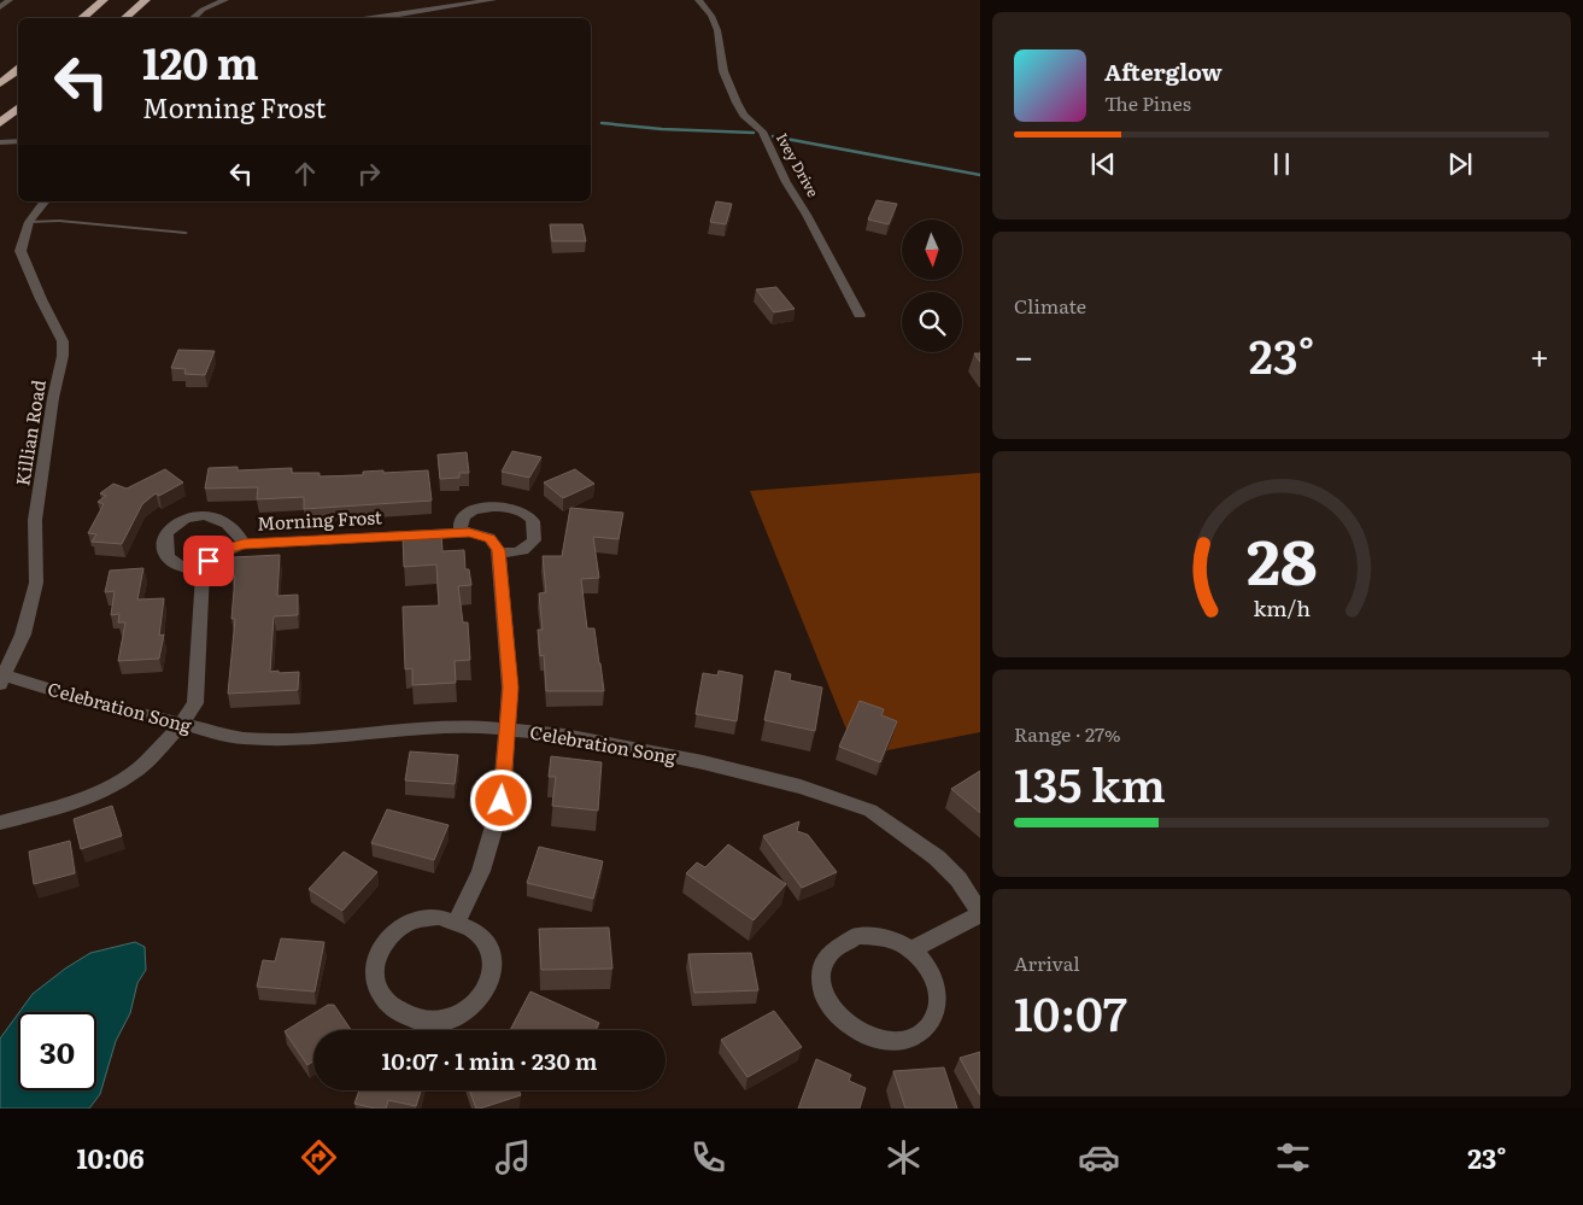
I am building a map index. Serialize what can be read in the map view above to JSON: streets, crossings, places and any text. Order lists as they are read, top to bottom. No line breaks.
{"streets":{"street":["Ivey Drive","Killian Road","Morning Frost","Celebration Song"]},"crossings":[["Killian Road","Celebration Song"]],"north":"bottom","page":{"turn":["120 m","Morning Frost"],"song":["Afterglow","The Pines"],"tile":["Climate",["Range · 27%","135 km"],["Arrival","10:07"]],"heat":["−","23°","+"],"limit":"30","trip":"10:07 · 1 min · 230 m","tabs":["10:06","23°"],"gauge":["28","km/h"]}}
